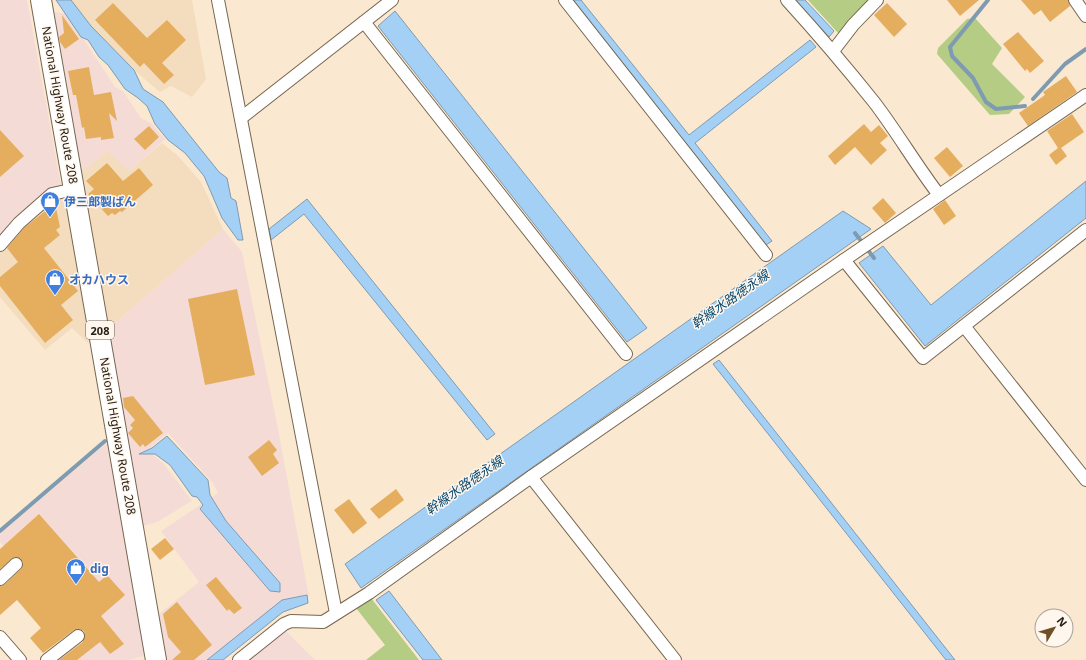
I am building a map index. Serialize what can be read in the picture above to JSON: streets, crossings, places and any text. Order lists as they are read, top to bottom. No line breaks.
{"streets":{"highway":["National Highway Route 208","208"]},"water":["幹線水路徳永線"],"places":{"shop":["伊三郎製ぱん","オカハウス","dig"]},"north":"top right"}
